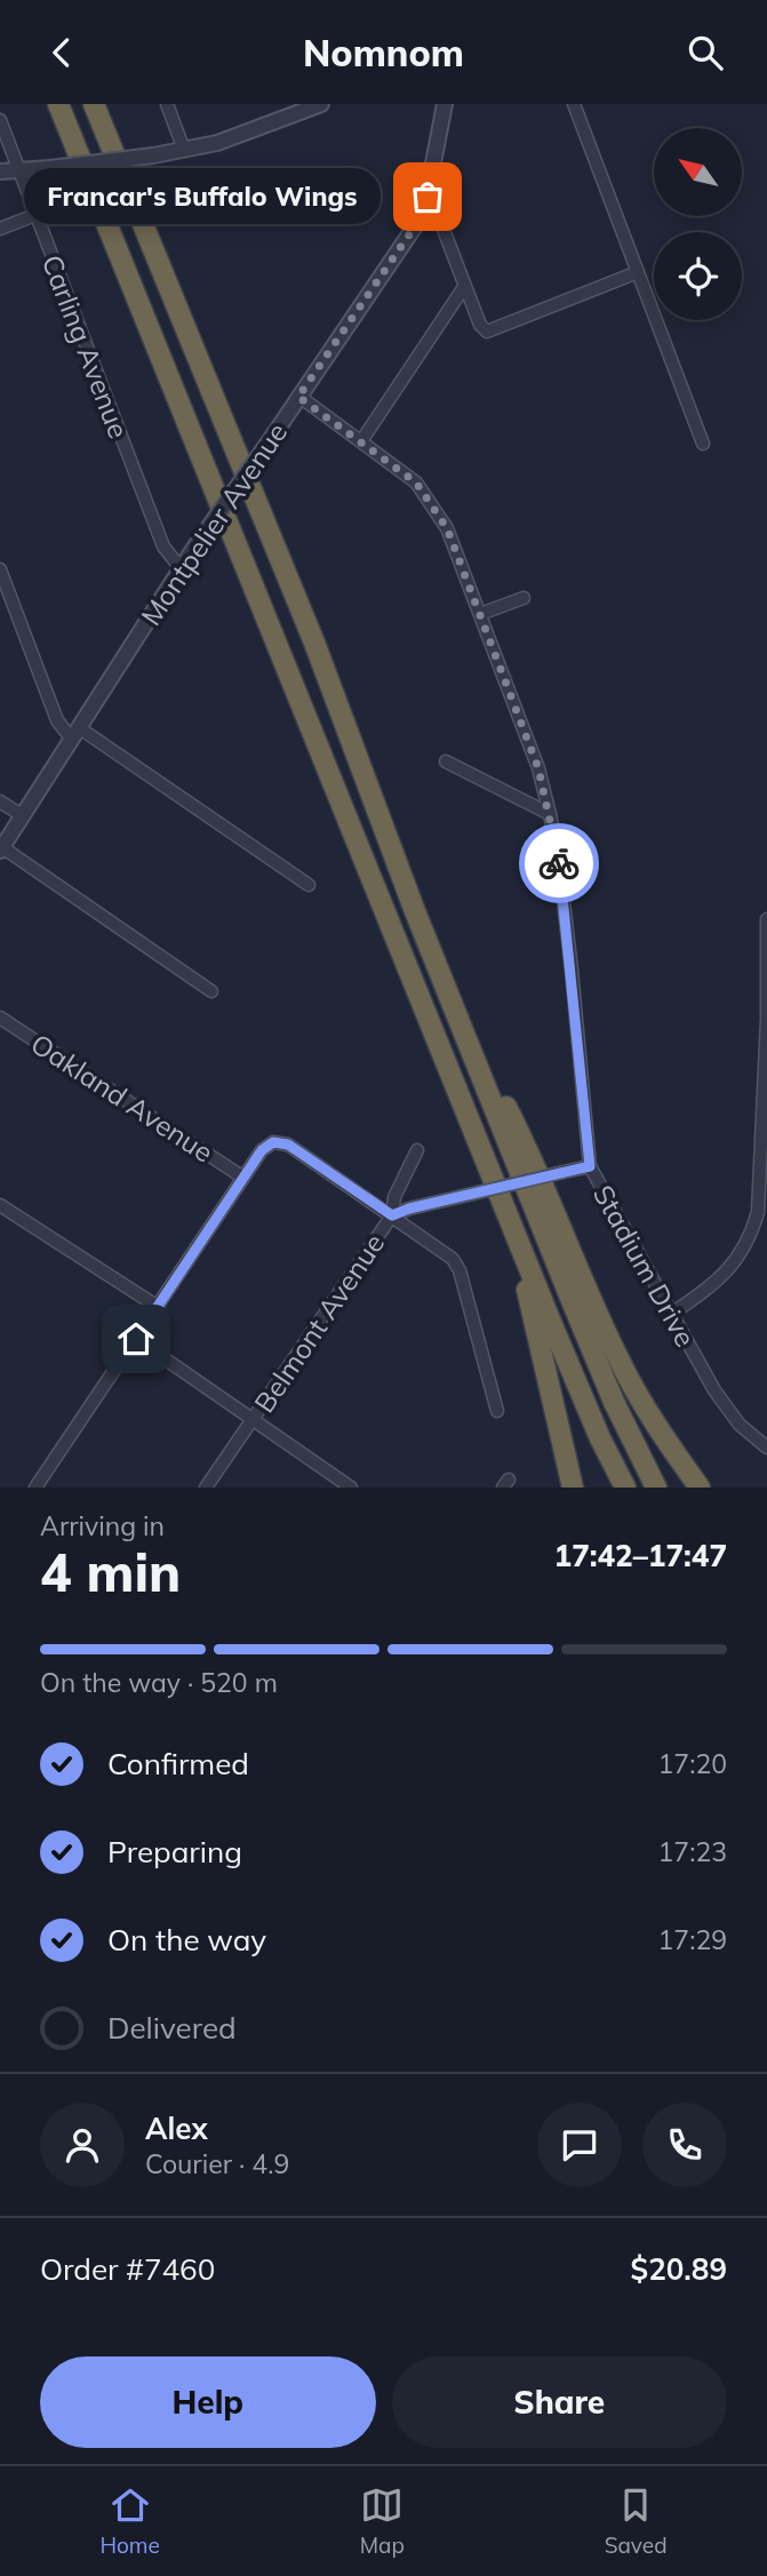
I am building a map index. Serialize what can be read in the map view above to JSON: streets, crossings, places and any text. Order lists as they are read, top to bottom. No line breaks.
{"streets":{"street":["Carling Avenue","Montpelier Avenue","Oakland Avenue","Stadium Drive","Belmont Avenue"]},"crossings":[["Carling Avenue","Montpelier Avenue"],["Stadium Drive","Belmont Avenue"]],"places":["Francar's Buffalo Wings"],"north":"top left","page":{"header":"Nomnom","bubble":"Francar's Buffalo Wings","heading":["4 min","Arriving in","17:42–17:47"],"panel":["Alex","Courier · 4.9","Order #7460","$20.89"],"bar":"On the way · 520 m","list":[["Confirmed","17:20"],["Preparing","17:23"],["On the way","17:29"],"Delivered"],"buttons":["Help","Share"],"tabs":["Home","Map","Saved"]}}
